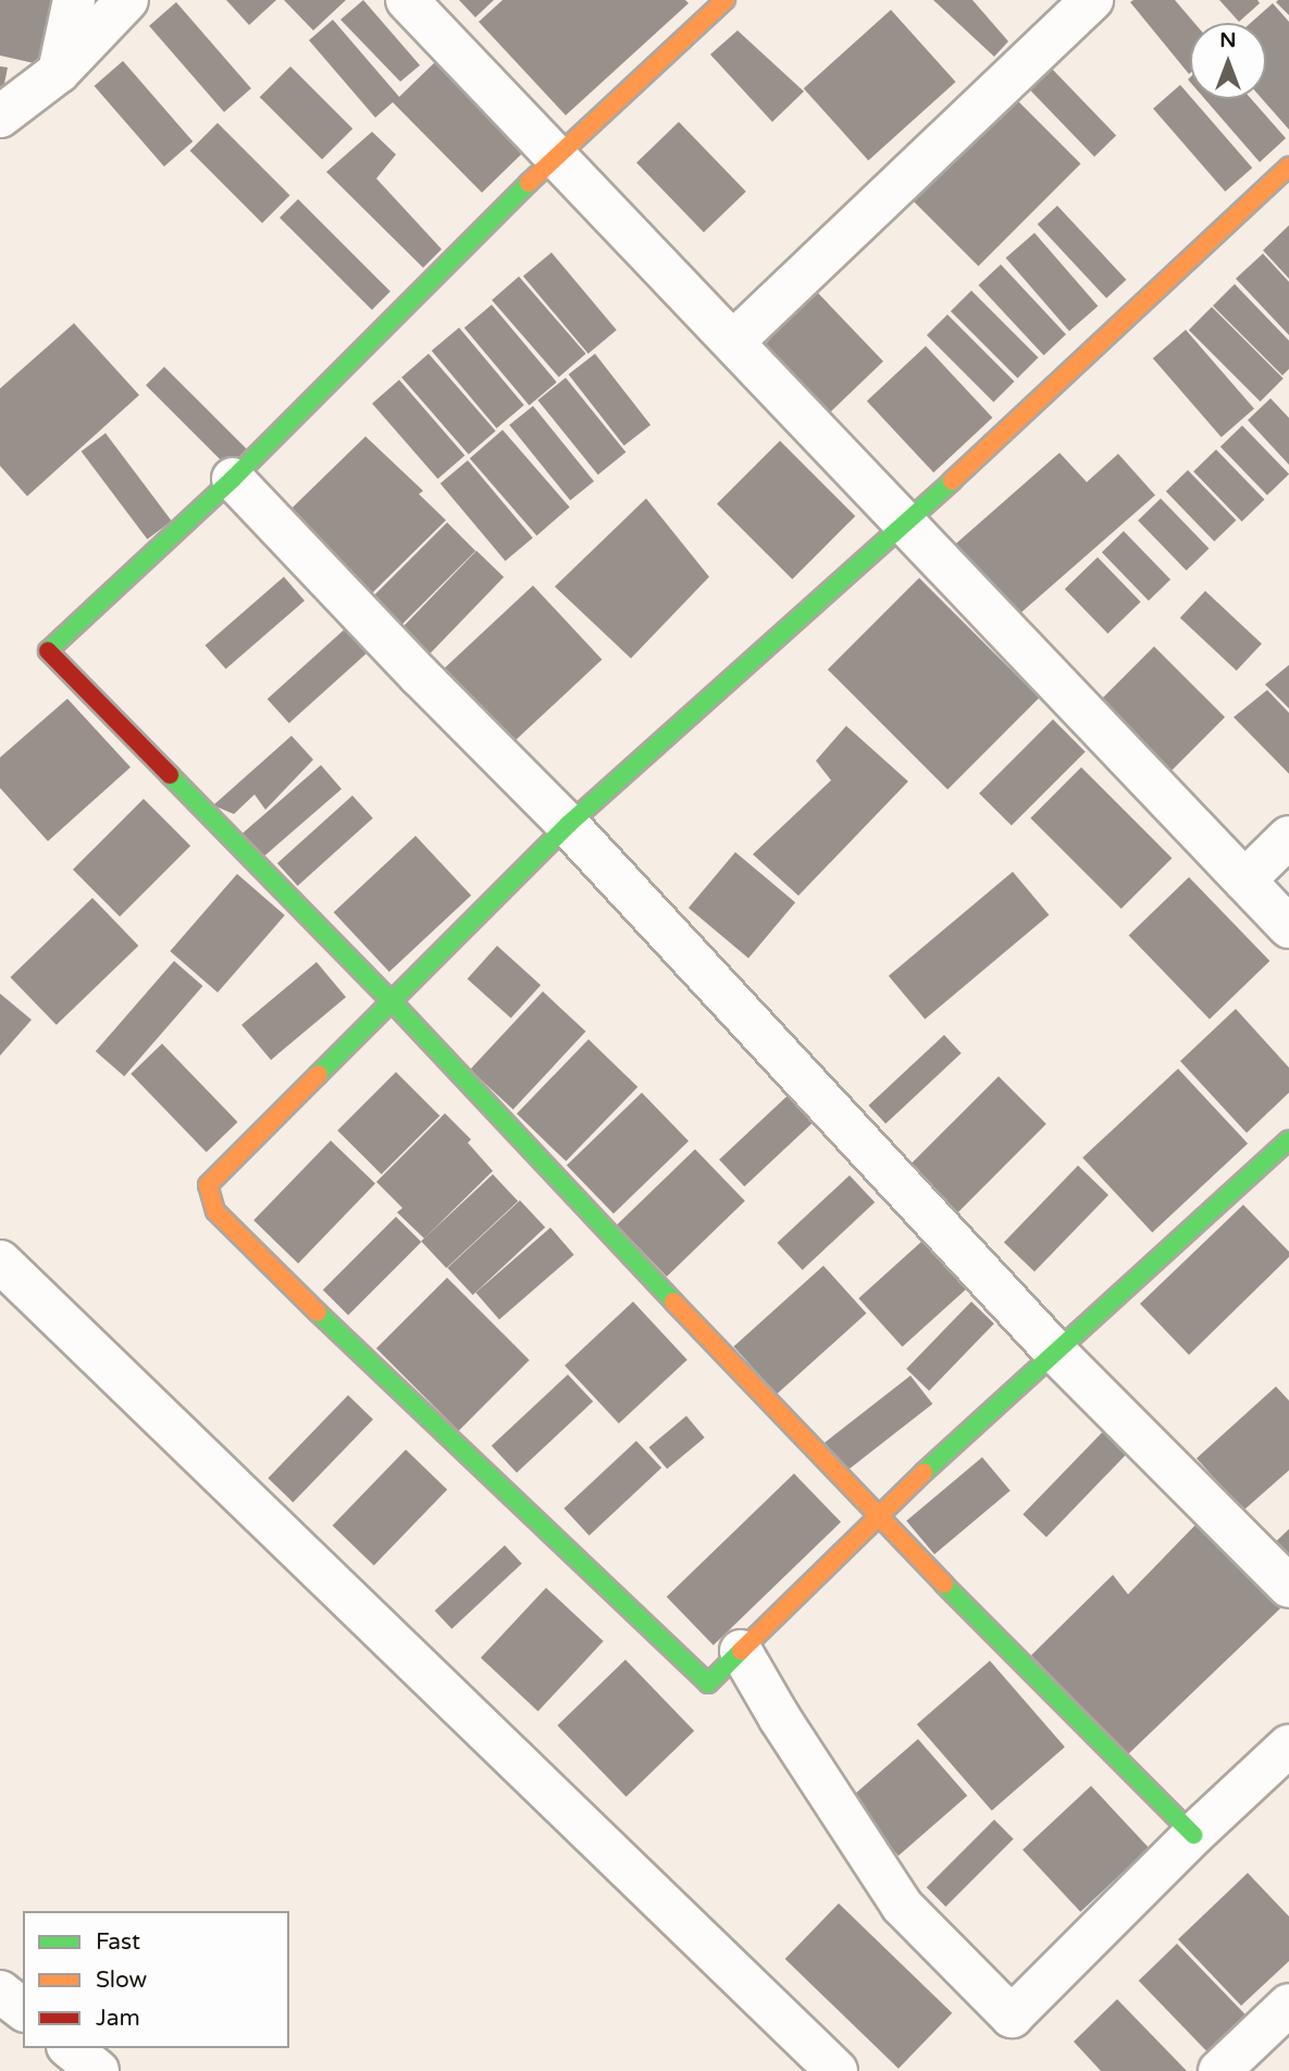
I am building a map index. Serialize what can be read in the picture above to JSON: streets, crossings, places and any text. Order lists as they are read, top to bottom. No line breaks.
{"legend":["Fast","Slow","Jam"],"north":"top"}
